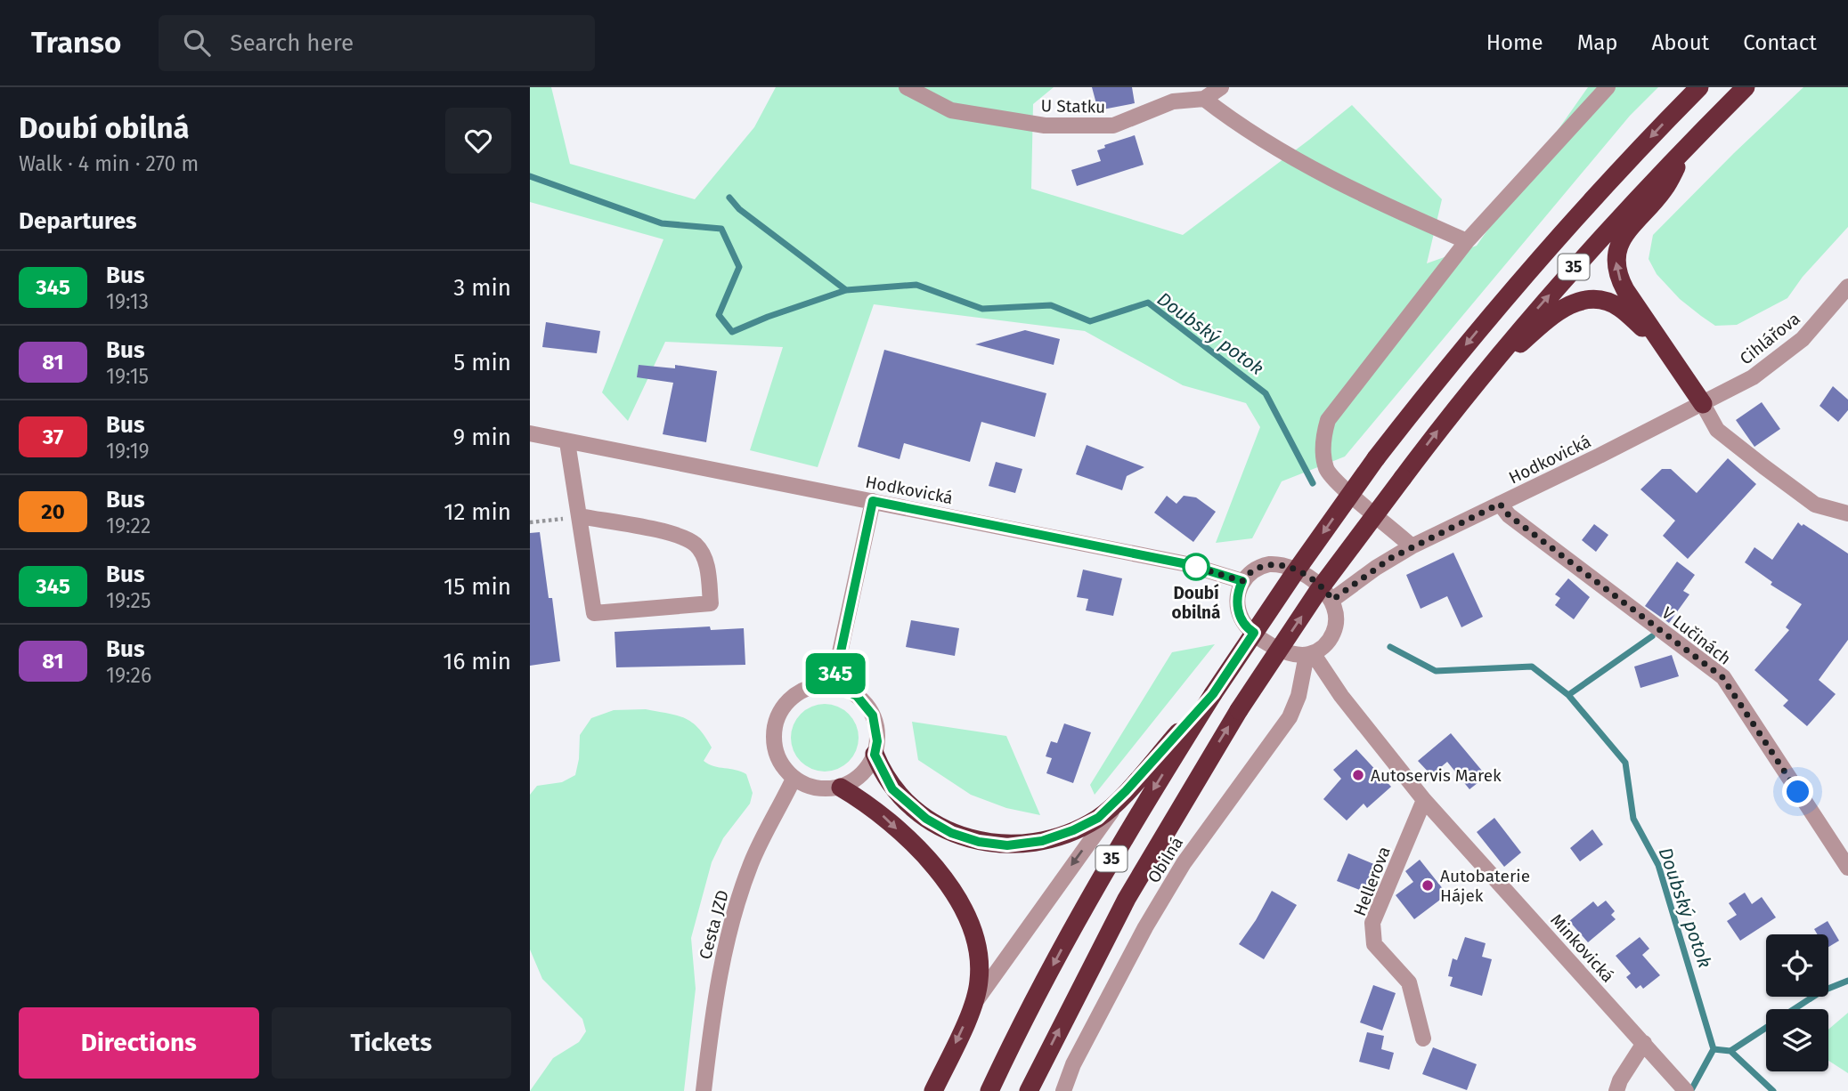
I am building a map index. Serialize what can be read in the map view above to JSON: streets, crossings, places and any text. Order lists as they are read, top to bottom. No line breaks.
{"streets":{"highway":["35"],"street":["U Statku","Cihlářova","Hodkovická","V Lučinách","Obilná","Hellerova","Cesta JZD","Minkovická"]},"crossings":[["Cihlářova","Hodkovická"],["Hodkovická","V Lučinách"],["Hodkovická","Obilná"],["Hodkovická","Minkovická"],["Obilná","Minkovická"],["Hellerova","Minkovická"]],"water":["Doubský potok"],"places":["Doubí obilná","Autoservis Marek","Autobaterie Hájek"],"lines":["bus line 345"],"page":{"header":"Transo","search":"Search here","nav":["Home","Map","About","Contact"],"heading":[["Doubí obilná","Walk · 4 min · 270 m"],"Departures"],"on_map":"345","list":[{"mark":"345","name":"Bus","note":"19:13","value":"3 min"},{"mark":"81","name":"Bus","note":"19:15","value":"5 min"},{"mark":"37","name":"Bus","note":"19:19","value":"9 min"},{"mark":"20","name":"Bus","note":"19:22","value":"12 min"},{"mark":"345","name":"Bus","note":"19:25","value":"15 min"},{"mark":"81","name":"Bus","note":"19:26","value":"16 min"}],"buttons":["Directions","Tickets"]}}
